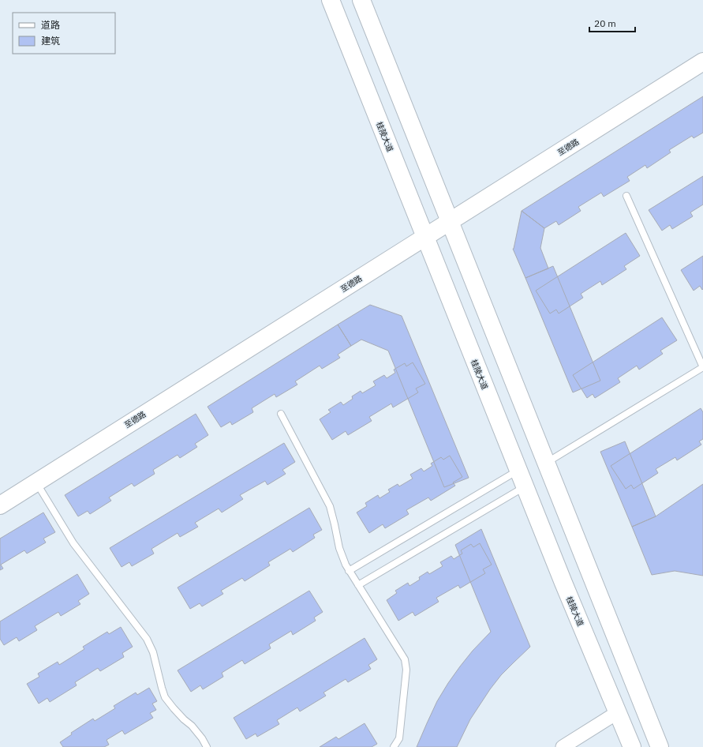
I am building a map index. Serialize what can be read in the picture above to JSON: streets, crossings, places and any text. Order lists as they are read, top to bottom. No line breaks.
{"streets":{"main road":["桂陵大道","至德路"]},"crossings":[["桂陵大道","至德路"]],"legend":["道路","建筑"],"scale_bar":"20 m"}
